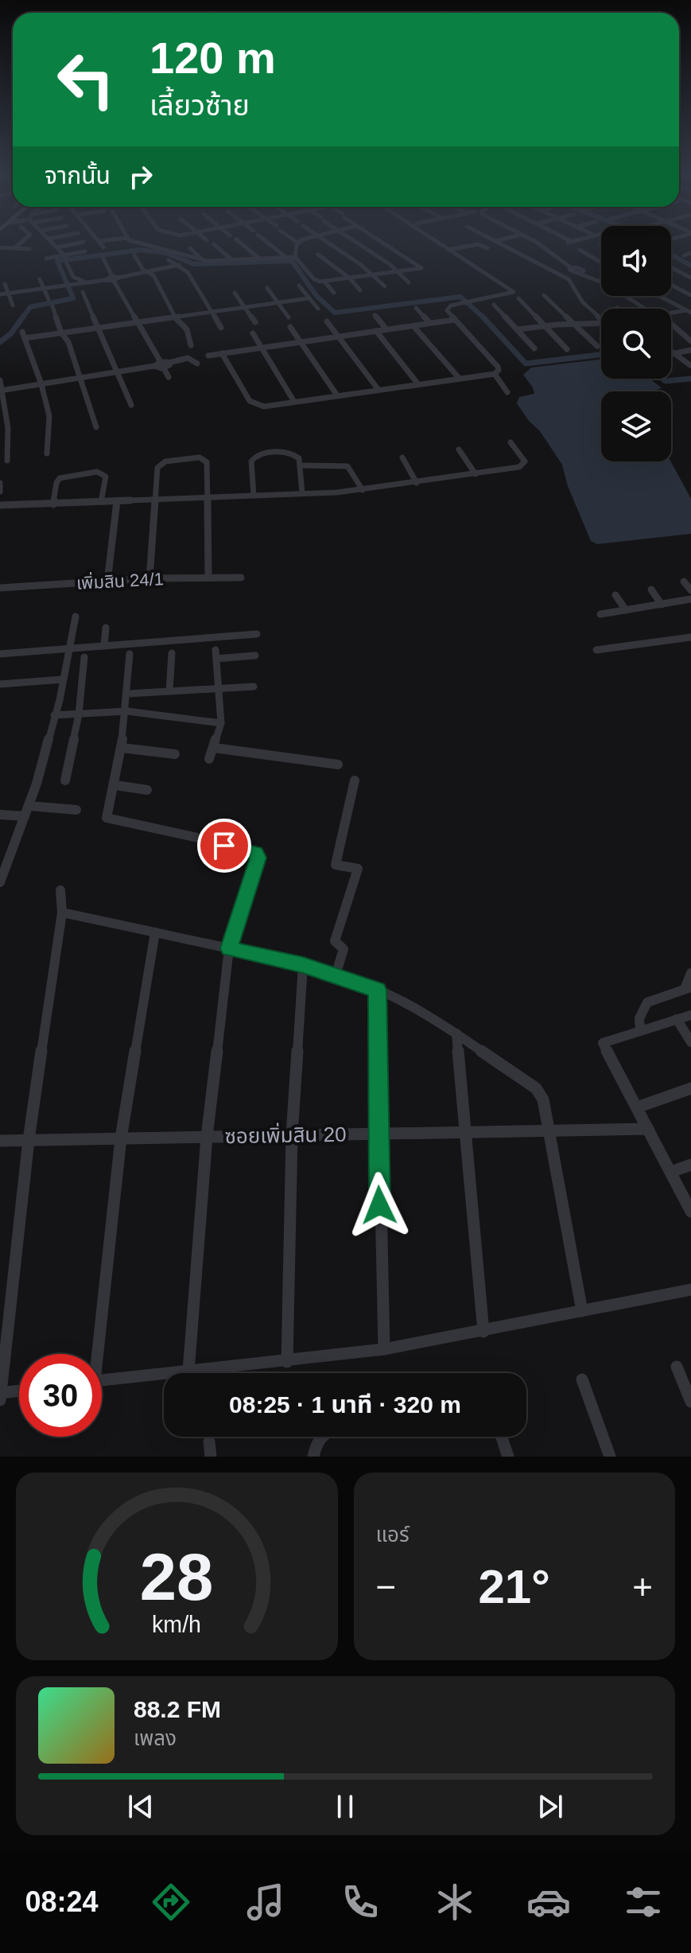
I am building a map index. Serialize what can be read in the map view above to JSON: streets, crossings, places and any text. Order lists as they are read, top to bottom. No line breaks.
{"streets":{"street":["เพิ่มสิน 24/1","ซอยเพิ่มสิน 20"]},"page":{"turn":["120 m","เลี้ยวซ้าย"],"then":"จากนั้น","limit":"30","trip":"08:25 · 1 นาที · 320 m","tile":"แอร์","heat":["−","21°","+"],"song":["88.2 FM","เพลง"],"tabs":"08:24","gauge":["28","km/h"]}}
